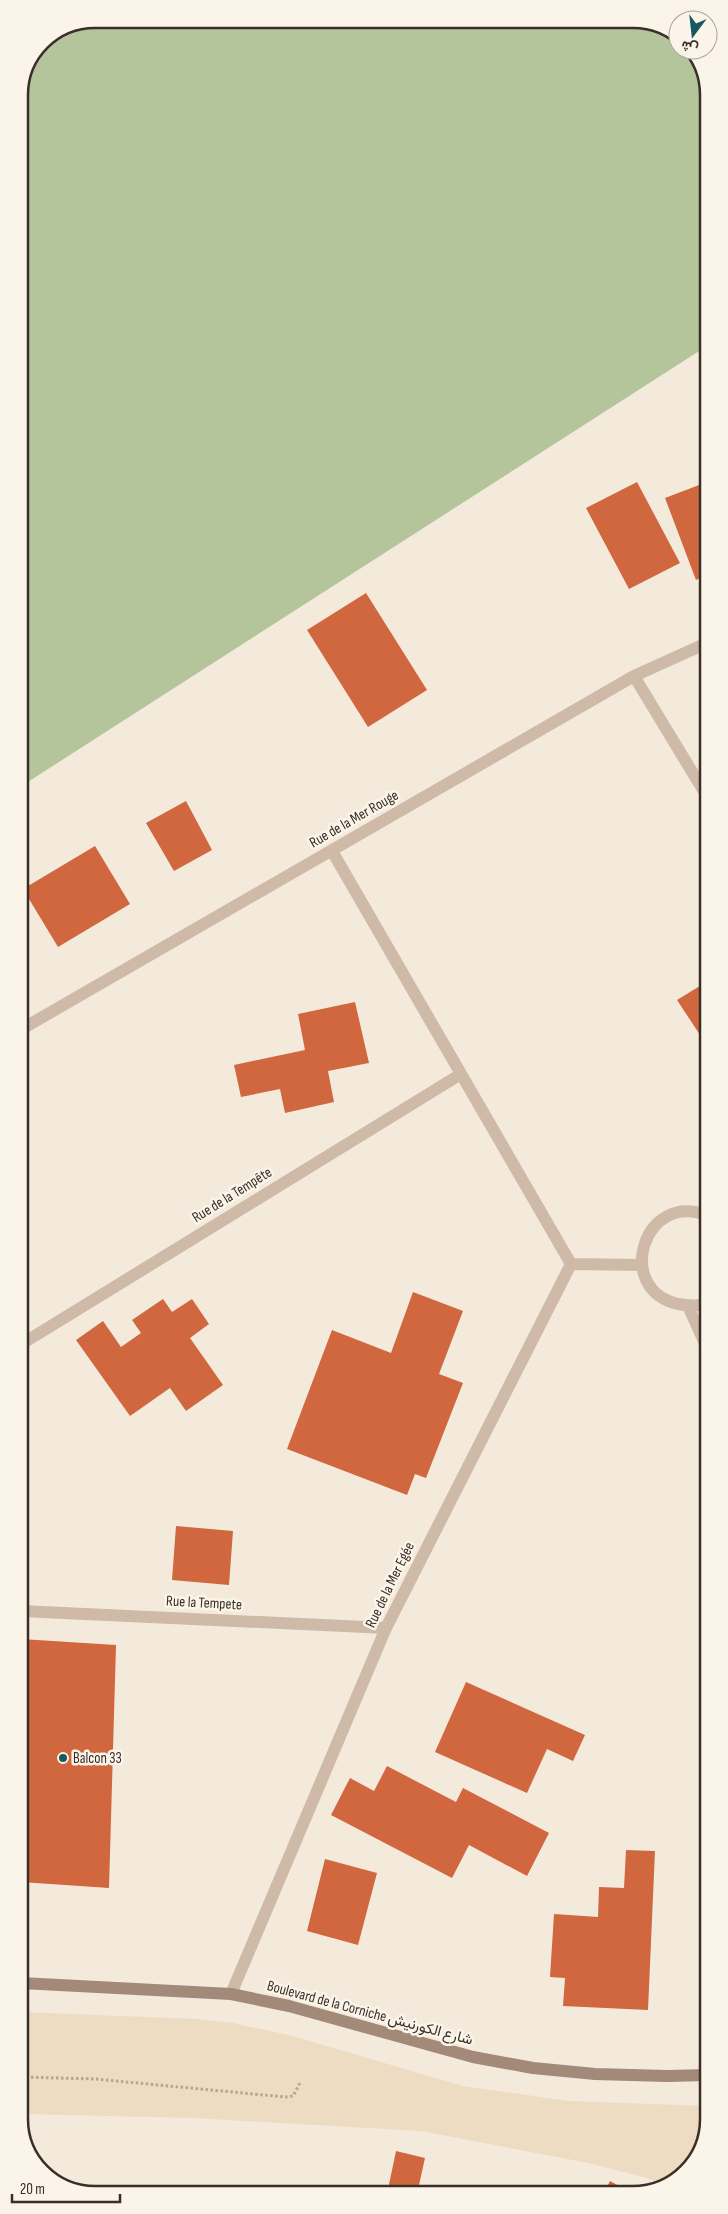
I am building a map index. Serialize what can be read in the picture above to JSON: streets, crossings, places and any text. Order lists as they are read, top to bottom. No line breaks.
{"streets":{"main road":["Boulevard de la Corniche شارع الكورنيش"],"street":["Rue de la Mer Rouge","Rue de la Tempête","Rue de la Mer Egée","Rue la Tempete"]},"crossings":[["Rue de la Mer Egée","Rue la Tempete"],["Rue de la Mer Egée","Boulevard de la Corniche شارع الكورنيش"]],"places":["Balcon 33"],"scale_bar":"20 m","north":"bottom"}
